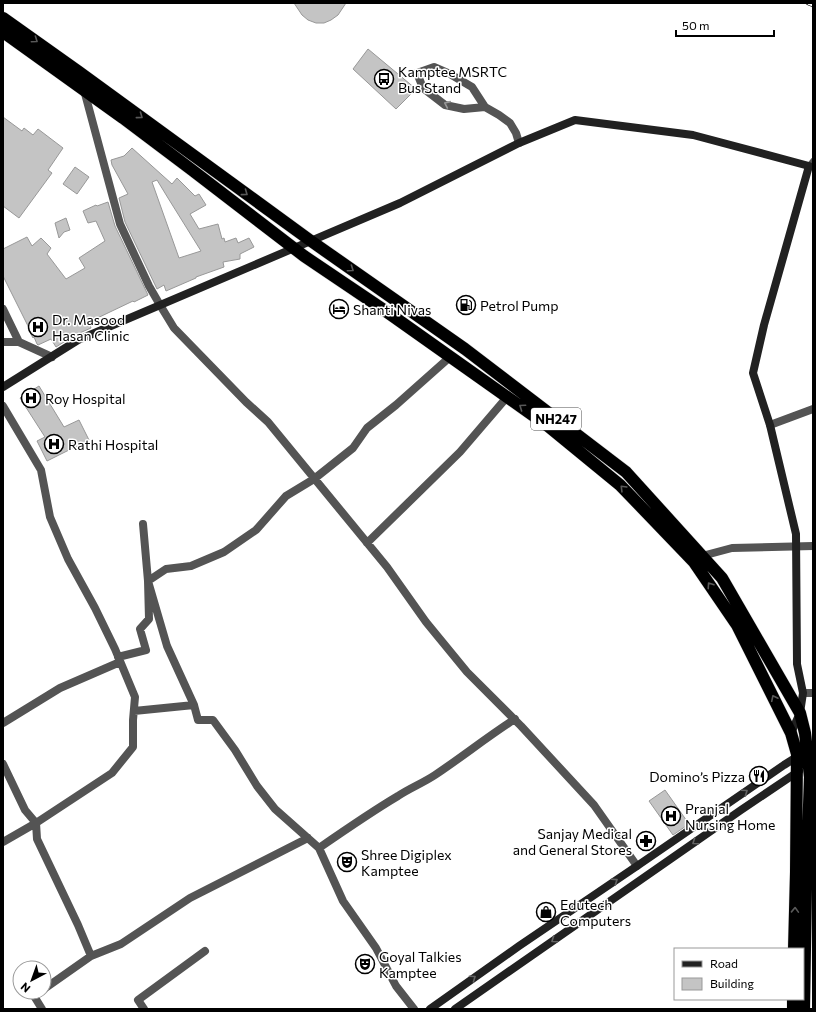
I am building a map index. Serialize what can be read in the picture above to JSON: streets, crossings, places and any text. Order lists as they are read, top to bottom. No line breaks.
{"streets":{"highway":["NH247"]},"places":{"bus stop":["Kamptee MSRTC Bus Stand"],"fuel station":["Petrol Pump"],"hotel":["Shanti Nivas"],"hospital":["Dr. Masood Hasan Clinic","Roy Hospital","Rathi Hospital","Pranjal Nursing Home"],"restaurant":["Domino’s Pizza"],"pharmacy":["Sanjay Medical and General Stores"],"theatre":["Shree Digiplex Kamptee","Goyal Talkies Kamptee"],"shop":["Edutech Computers"]},"legend":["Road","Building"],"scale_bar":"50 m","north":"bottom left"}
